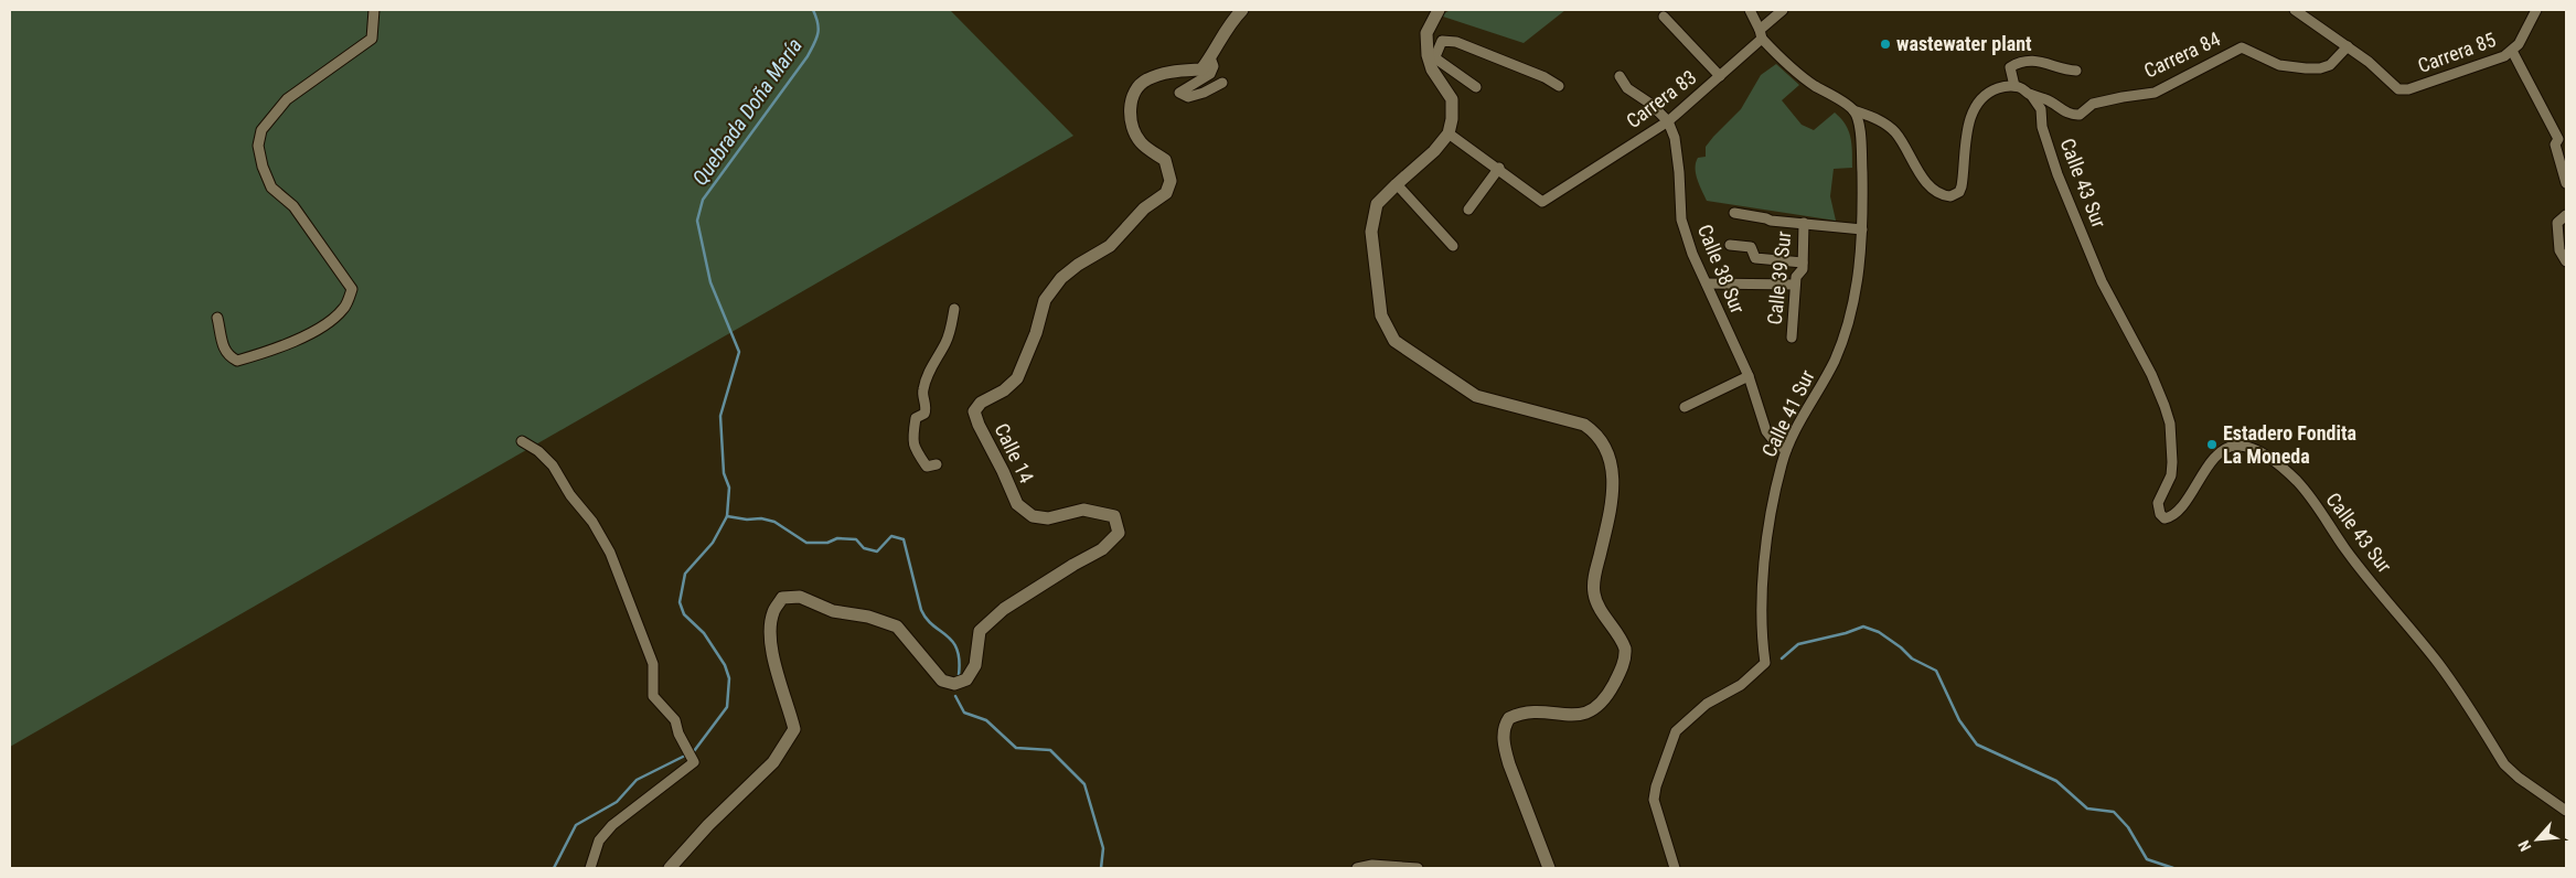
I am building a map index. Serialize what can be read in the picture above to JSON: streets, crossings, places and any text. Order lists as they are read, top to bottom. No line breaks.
{"streets":{"street":["Carrera 85","Carrera 84","Carrera 83","Calle 43 Sur","Calle 38 Sur","Calle 39 Sur","Calle 41 Sur","Calle 14"]},"crossings":[["Carrera 85","Carrera 84"],["Carrera 84","Calle 43 Sur"],["Carrera 83","Calle 38 Sur"],["Calle 38 Sur","Calle 41 Sur"]],"water":["Quebrada Doña María"],"places":["wastewater plant","Estadero Fondita La Moneda"],"north":"bottom left"}
